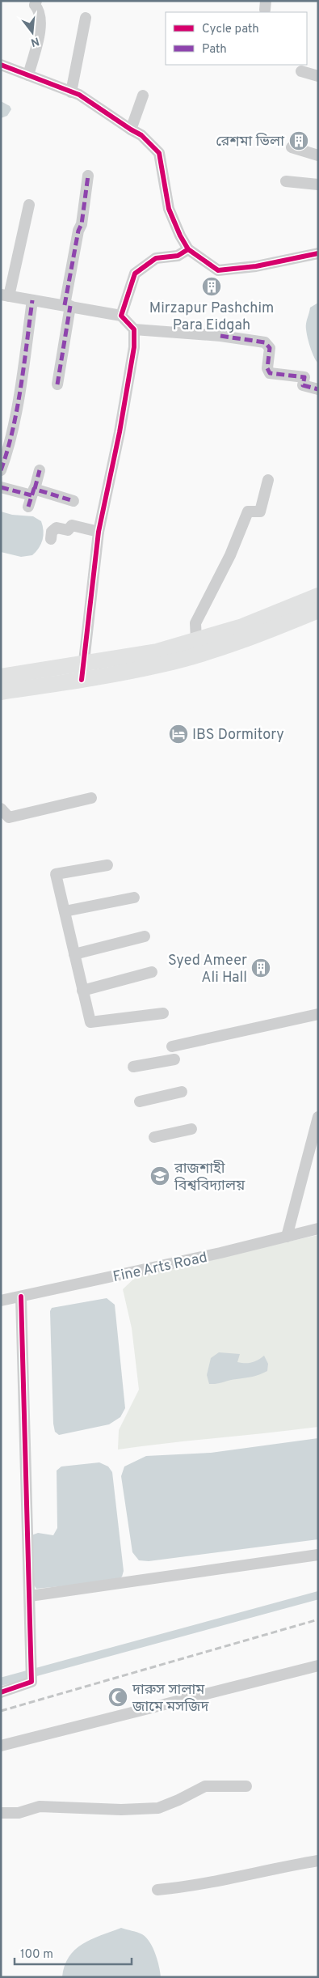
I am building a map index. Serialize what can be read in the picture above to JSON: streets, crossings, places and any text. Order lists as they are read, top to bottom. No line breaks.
{"streets":{"street":["Fine Arts Road"]},"places":{"building":["রেশমা ভিলা","Mirzapur Pashchim Para Eidgah","Syed Ameer Ali Hall"],"hotel":["IBS Dormitory"],"school or university":["রাজশাহী বিশ্ববিদ্যালয়"],"mosque":["দারুস সালাম জামে মসজিদ"]},"legend":["Cycle path","Path"],"scale_bar":"100 m","north":"bottom"}
